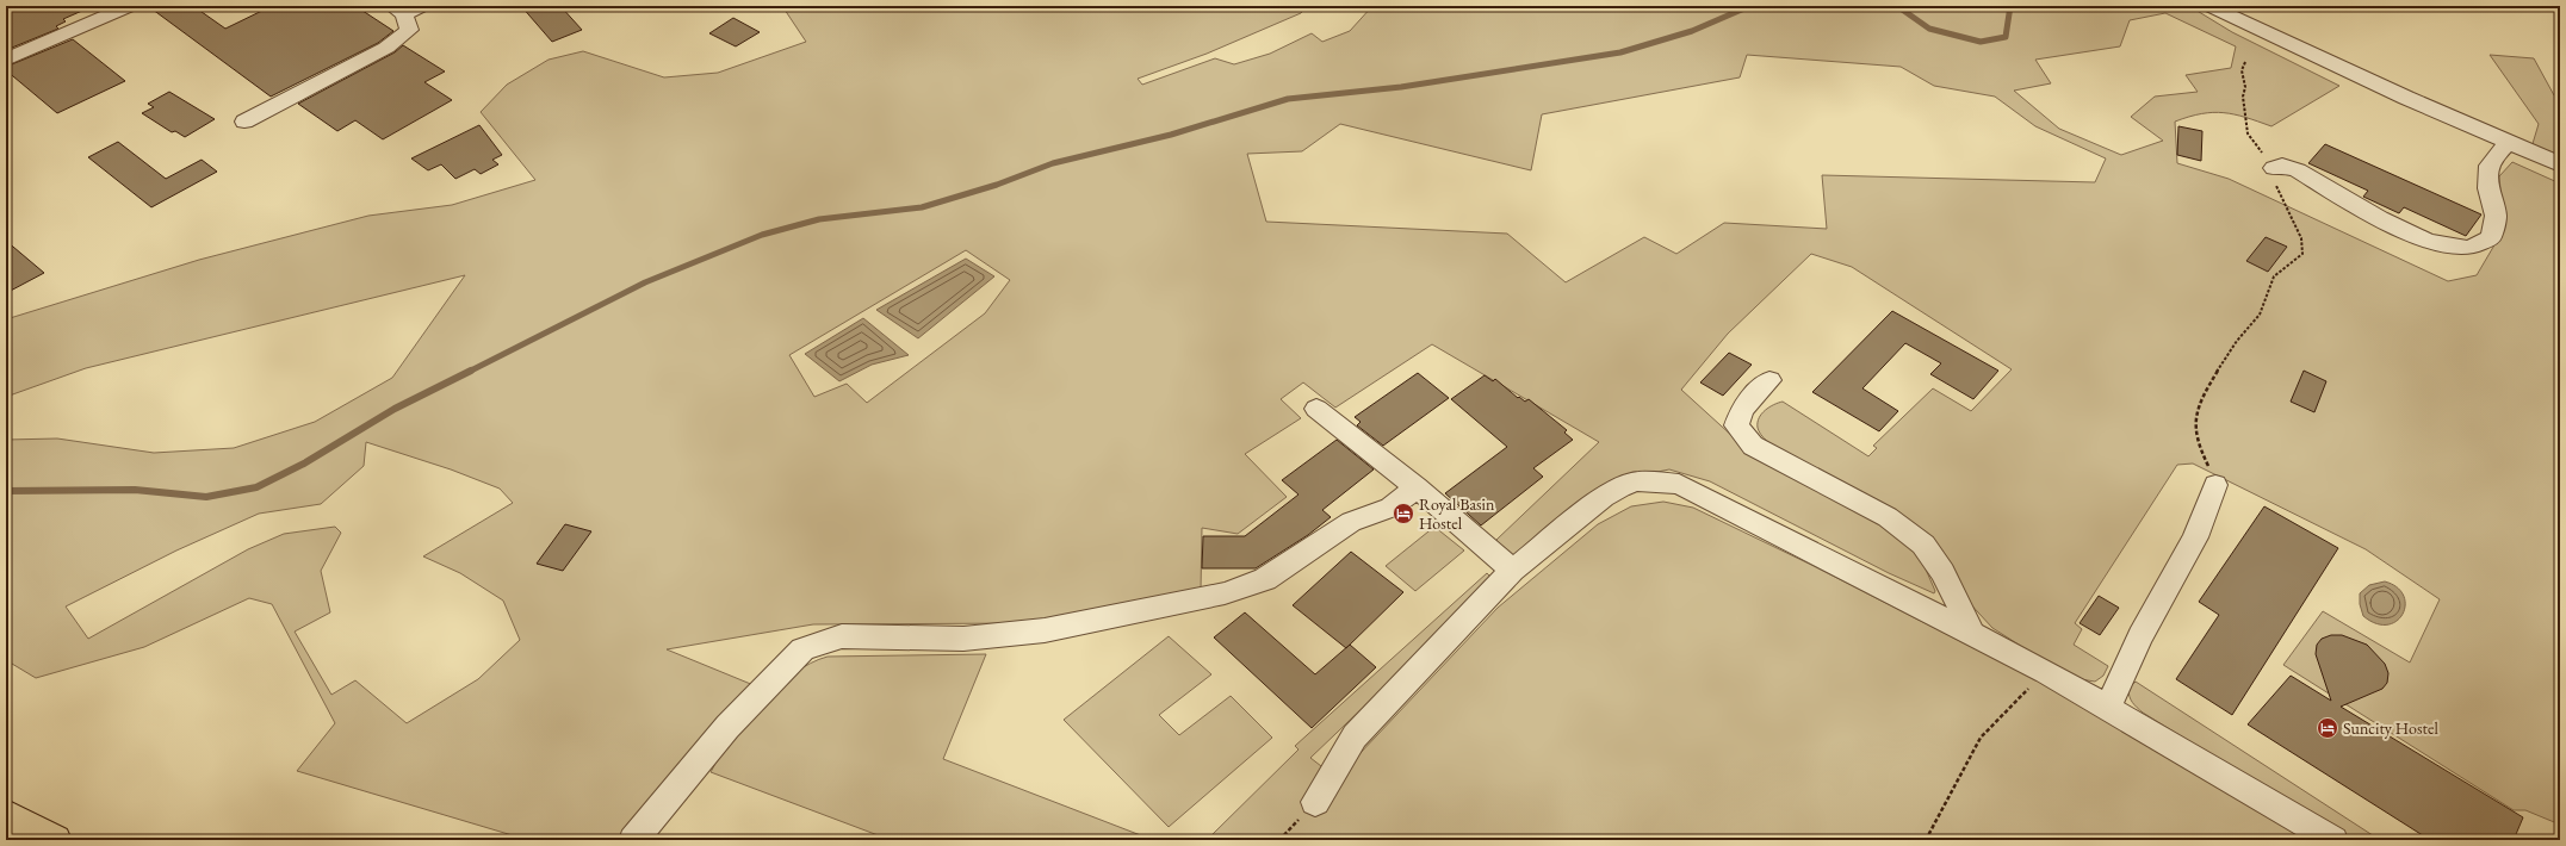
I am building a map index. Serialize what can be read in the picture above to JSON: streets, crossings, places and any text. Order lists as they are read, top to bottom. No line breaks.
{"places":{"hotel":["Royal Basin Hostel","Suncity Hostel"]}}
